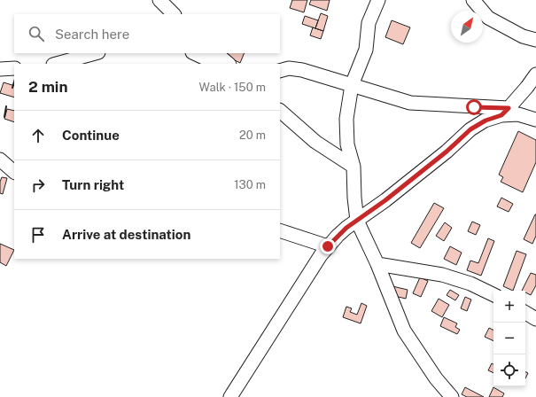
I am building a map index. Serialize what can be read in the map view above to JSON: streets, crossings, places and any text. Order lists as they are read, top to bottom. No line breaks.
{"north":"top right","page":{"search":"Search here","heading":["2 min","Walk · 150 m"],"list":[["Continue","20 m"],["Turn right","130 m"],"Arrive at destination"],"map_buttons":["+","−"]}}
